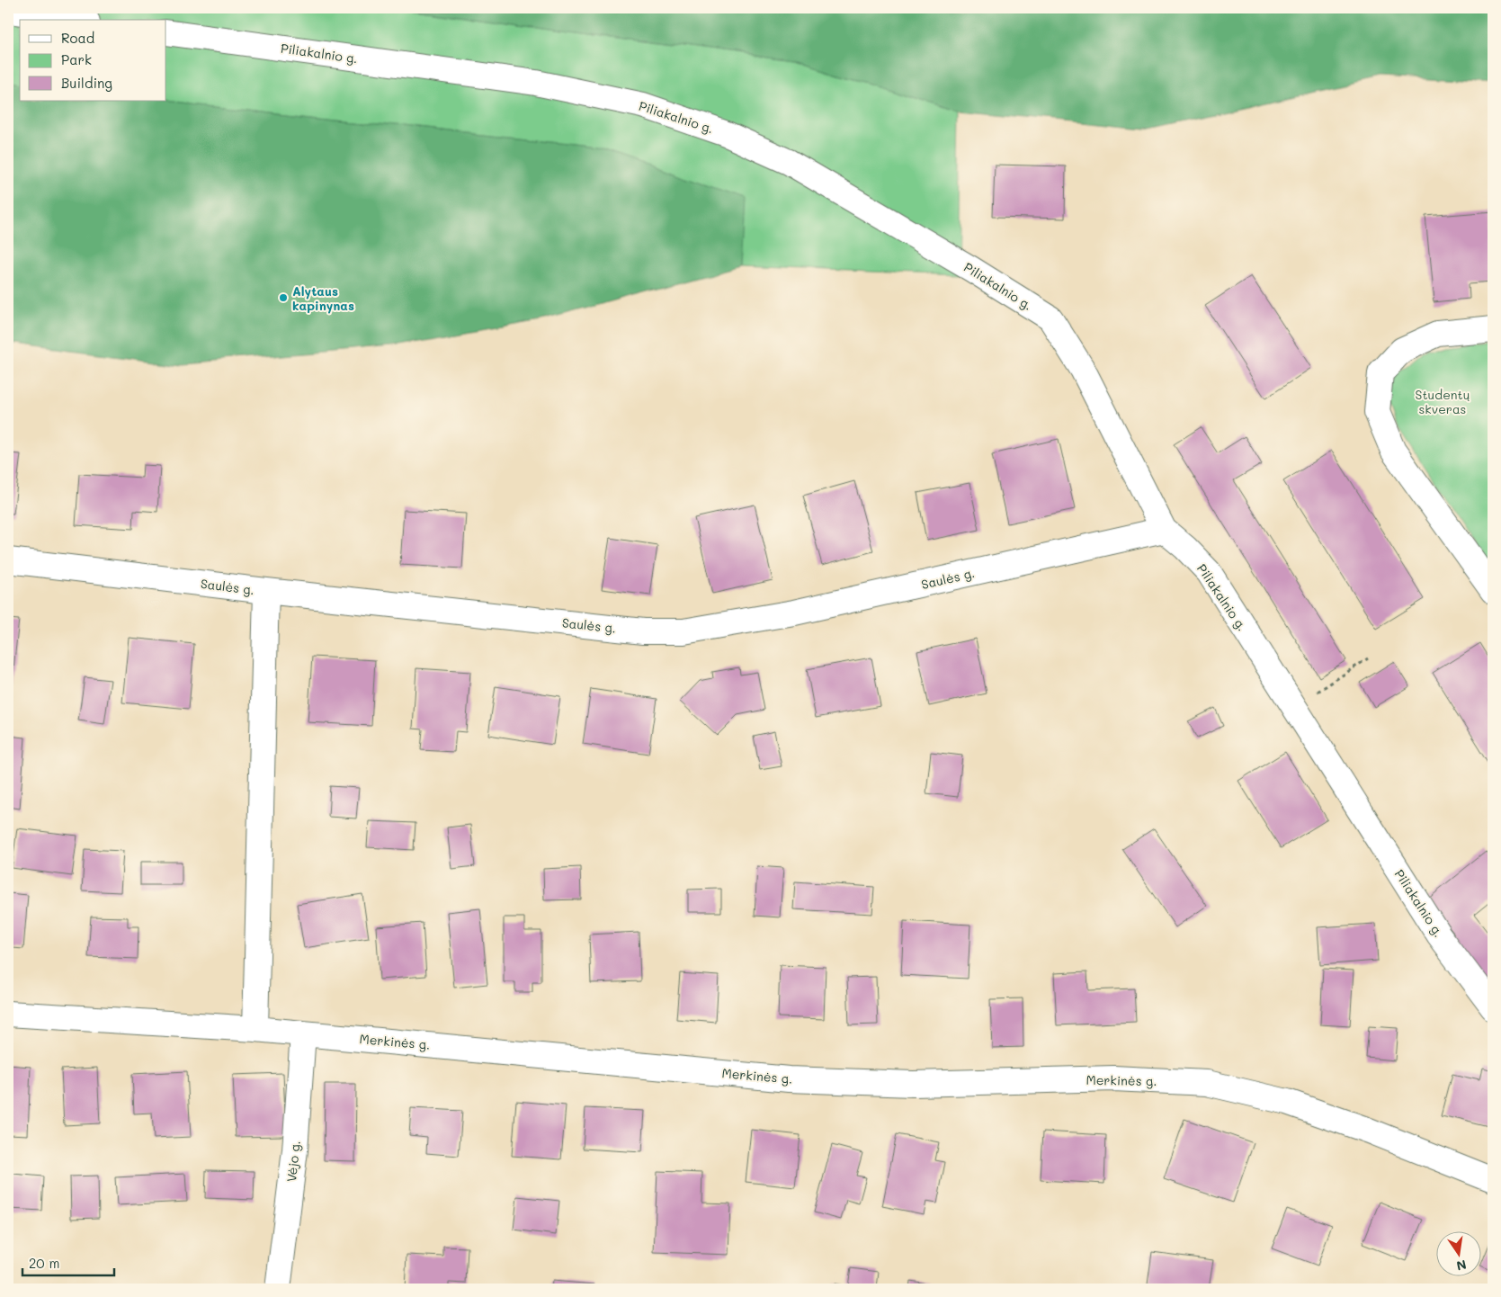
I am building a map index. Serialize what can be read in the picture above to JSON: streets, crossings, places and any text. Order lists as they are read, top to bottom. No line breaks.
{"streets":{"street":["Piliakalnio g.","Saulės g.","Merkinės g.","Vėjo g."]},"crossings":[["Piliakalnio g.","Saulės g."],["Merkinės g.","Vėjo g."]],"parks":["Studentų skveras"],"places":["Alytaus kapinynas"],"legend":["Road","Park","Building"],"scale_bar":"20 m","north":"bottom"}
